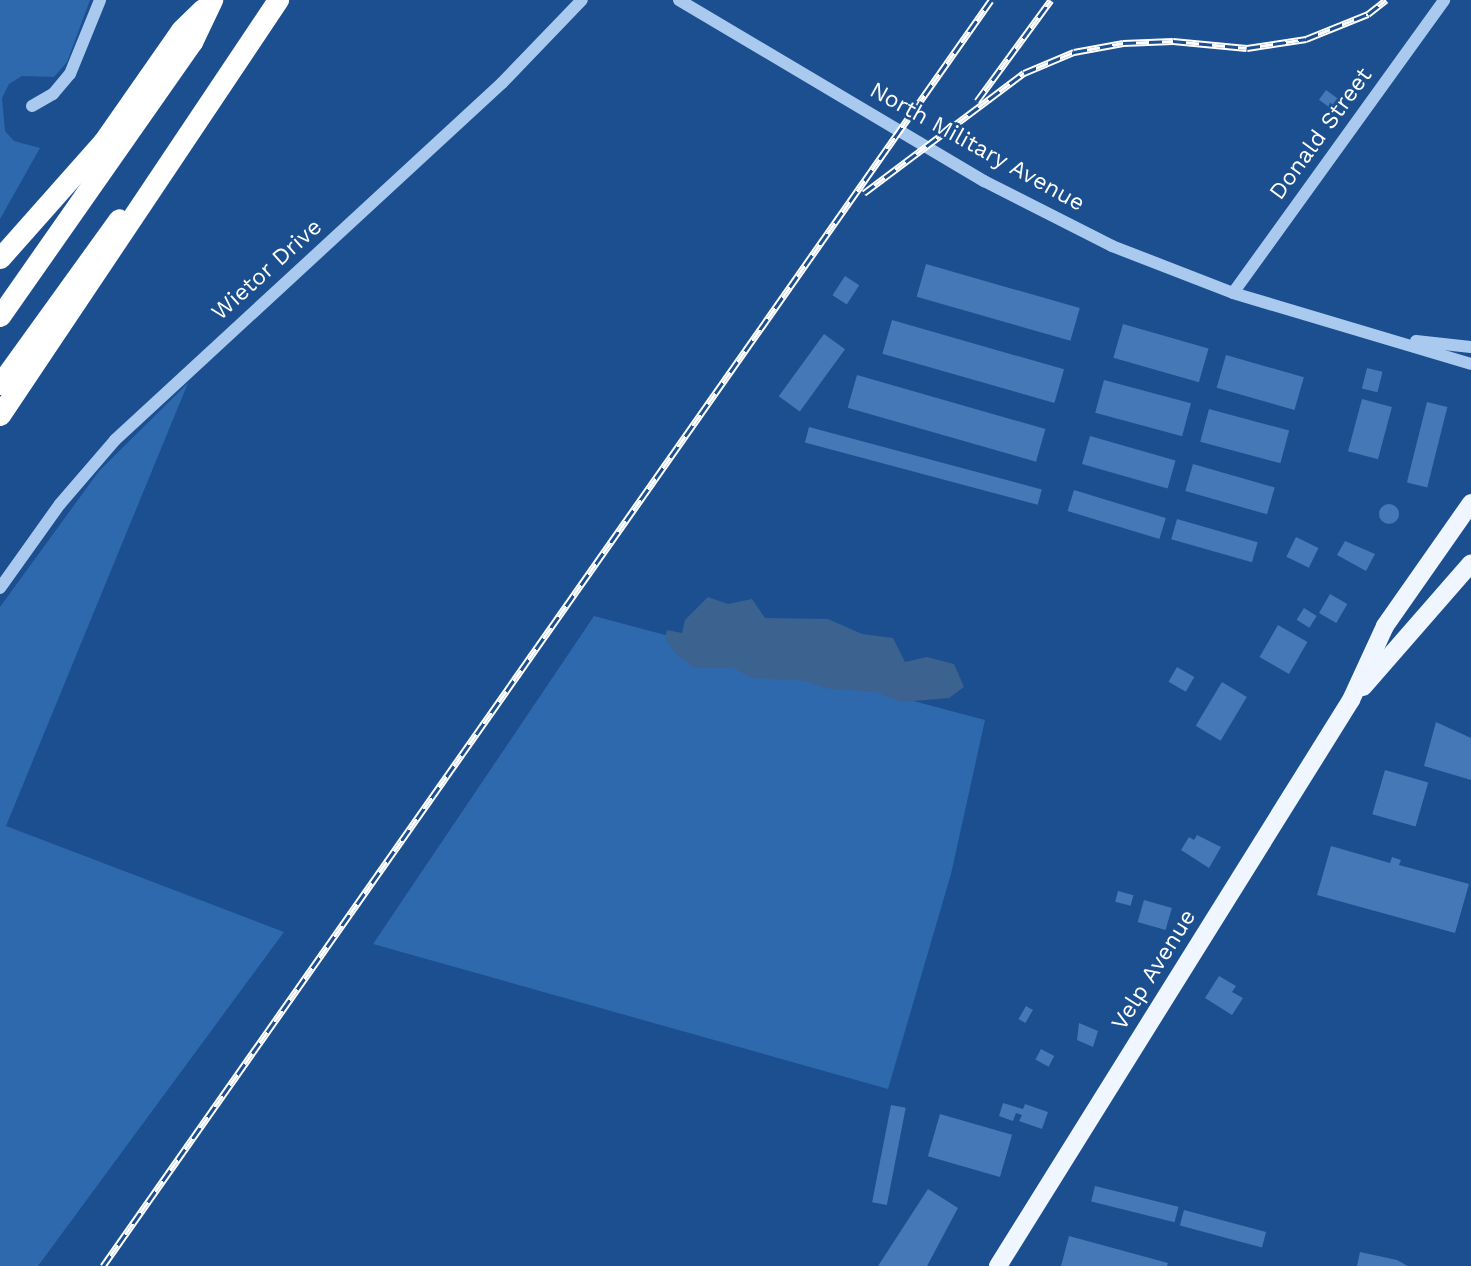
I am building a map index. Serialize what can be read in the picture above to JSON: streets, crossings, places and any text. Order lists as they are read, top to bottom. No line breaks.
{"streets":{"main road":["Velp Avenue"],"street":["Donald Street","North Military Avenue","Wietor Drive"]},"crossings":[["Donald Street","North Military Avenue"]]}
